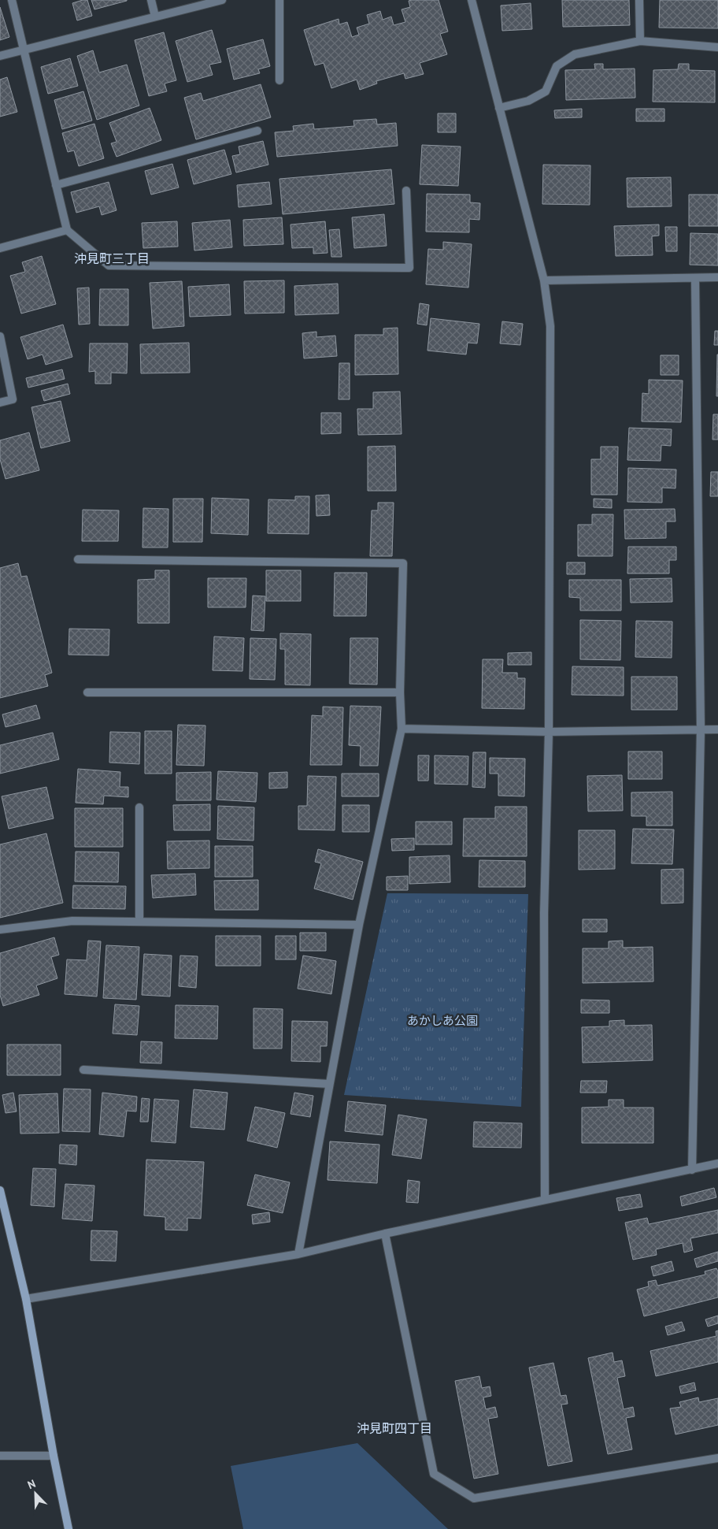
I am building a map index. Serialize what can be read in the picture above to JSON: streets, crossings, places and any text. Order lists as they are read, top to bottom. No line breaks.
{"districts":["沖見町三丁目","沖見町四丁目"],"parks":["あかしあ公園"],"north":"top left"}
